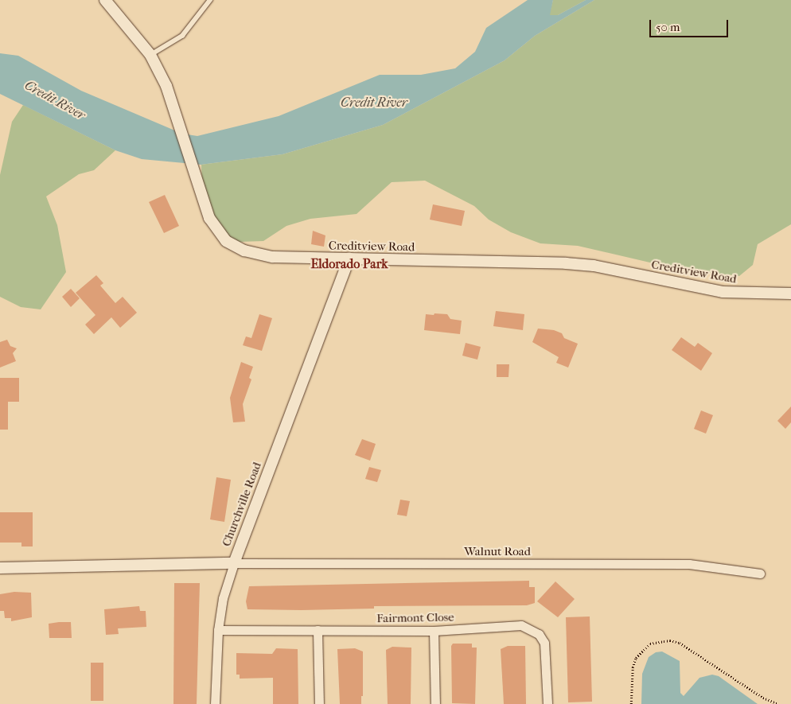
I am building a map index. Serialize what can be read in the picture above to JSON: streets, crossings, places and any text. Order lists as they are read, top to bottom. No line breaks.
{"streets":{"street":["Creditview Road","Churchville Road","Walnut Road","Fairmont Close"]},"crossings":[["Creditview Road","Churchville Road"],["Churchville Road","Walnut Road"]],"districts":["Eldorado Park"],"water":["Credit River"],"scale_bar":"50 m"}
